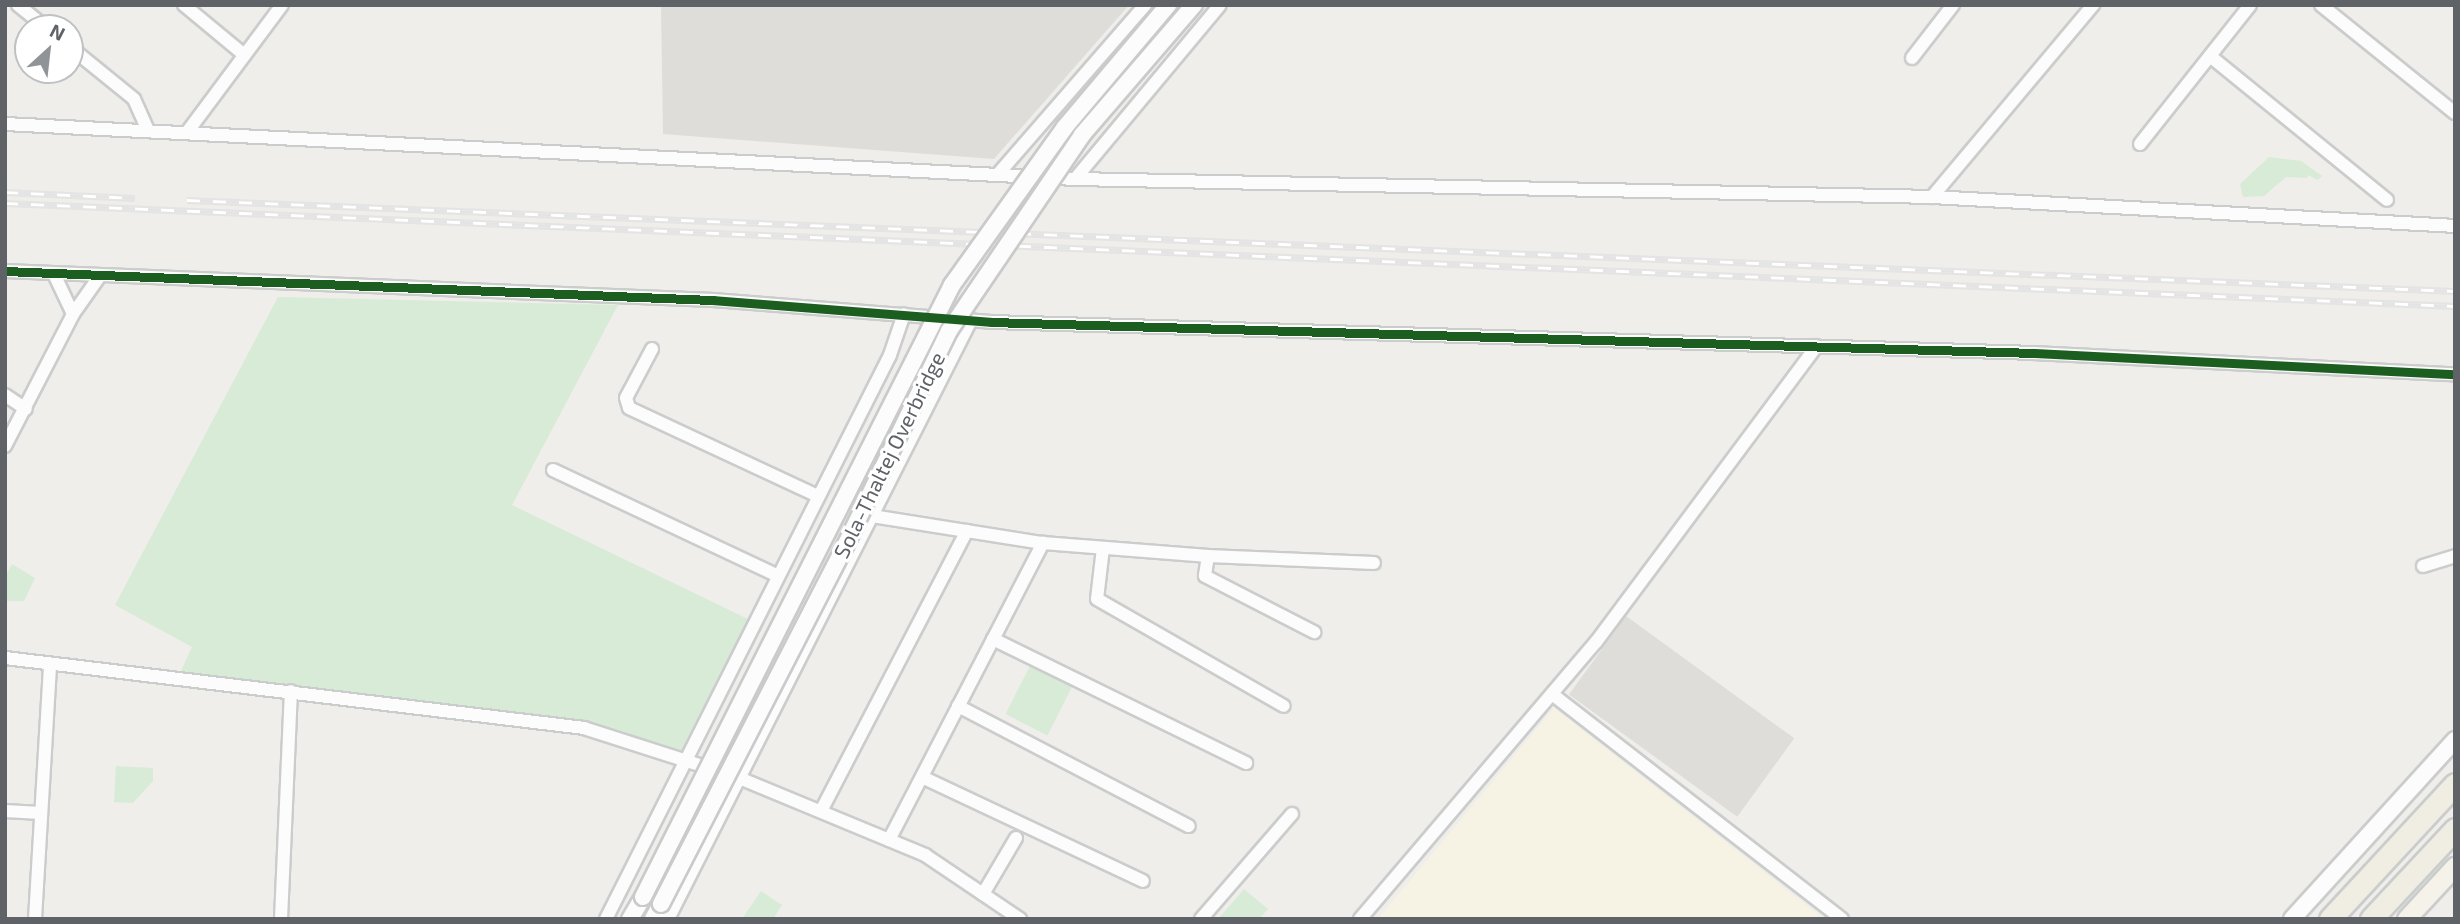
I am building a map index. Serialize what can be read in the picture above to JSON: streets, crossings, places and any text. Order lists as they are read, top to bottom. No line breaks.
{"streets":{"street":["Sola-Thaltej Overbridge"]},"north":"top right"}
